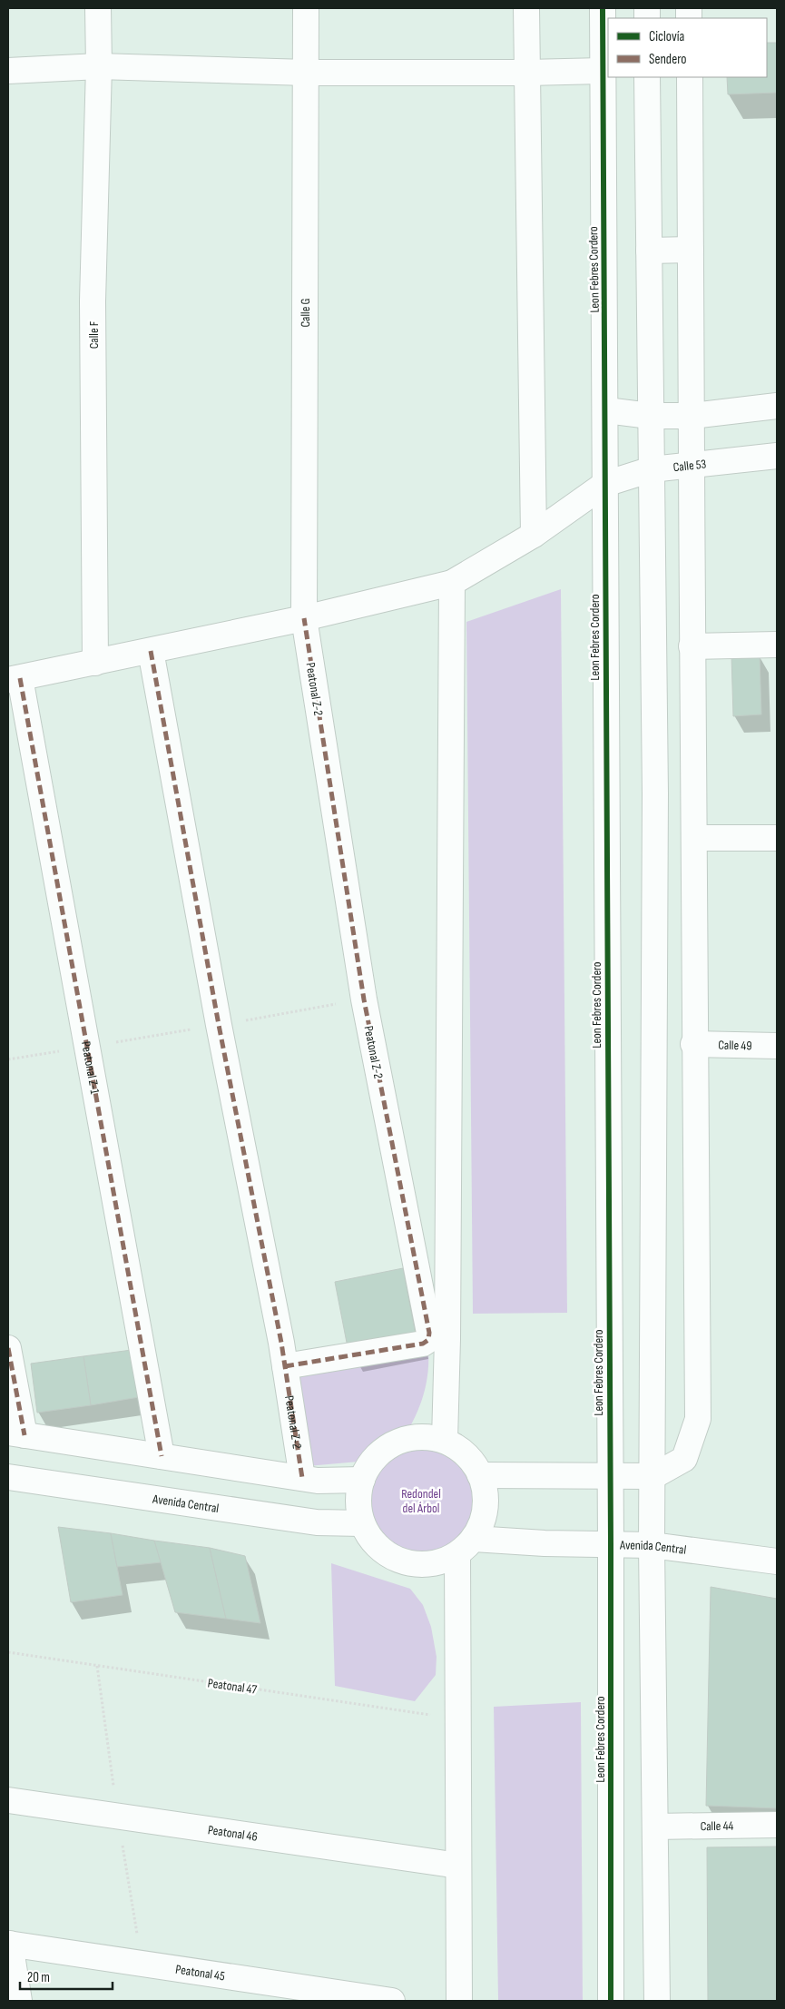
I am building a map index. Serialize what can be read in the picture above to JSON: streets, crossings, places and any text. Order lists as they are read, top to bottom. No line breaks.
{"streets":{"street":["Leon Febres Cordero","Calle G","Calle F","Calle 53","Peatonal Z-2","Calle 49","Peatonal Z-1","Avenida Central","Calle 44","Peatonal 46","Peatonal 45"],"path":["Peatonal 47"]},"crossings":[["Leon Febres Cordero","Calle 53"],["Leon Febres Cordero","Avenida Central"],["Calle G","Calle 53"],["Calle G","Peatonal Z-2"],["Calle F","Calle 53"],["Calle 53","Peatonal Z-2"],["Calle 53","Peatonal Z-1"]],"parks":["Redondel del Árbol"],"legend":["Ciclovía","Sendero"],"scale_bar":"20 m"}
